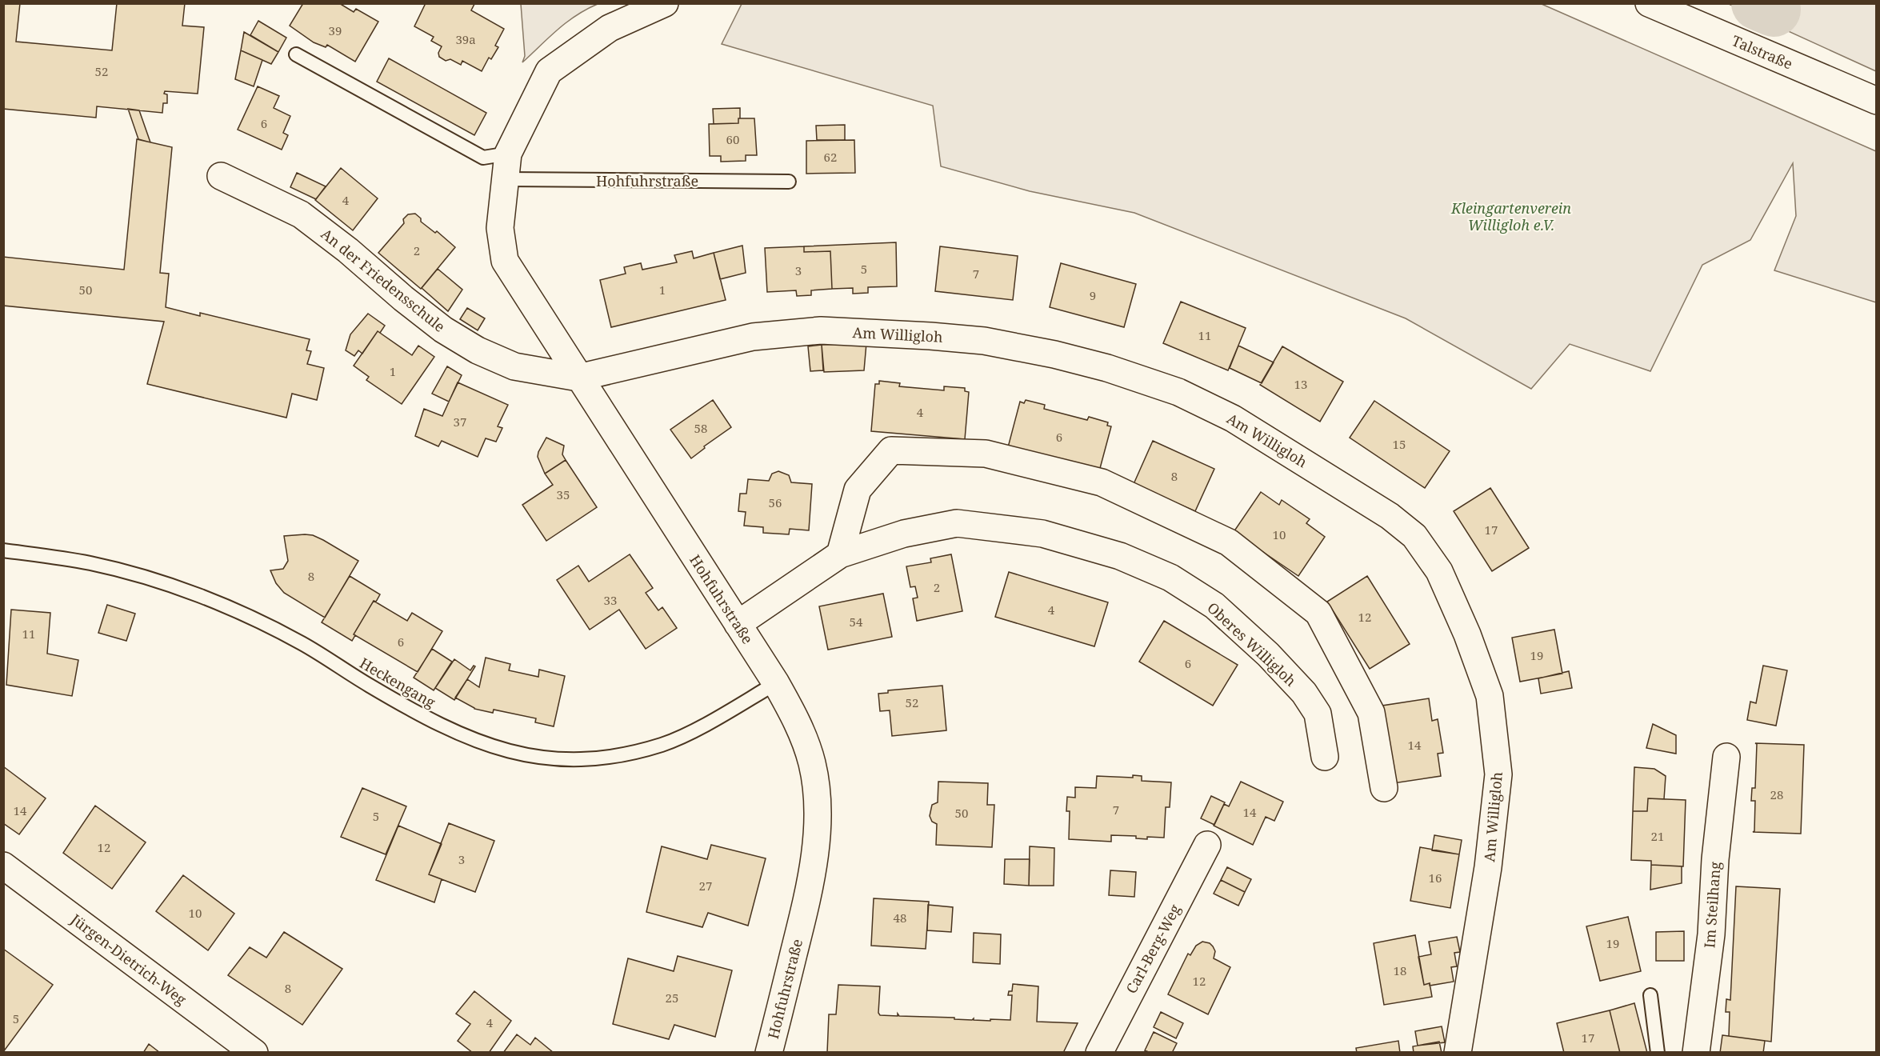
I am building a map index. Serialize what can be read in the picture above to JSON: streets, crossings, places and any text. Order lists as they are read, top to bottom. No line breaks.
{"streets":{"street":["Talstraße","Hohfuhrstraße","An der Friedensschule","Am Willigloh","Oberes Willigloh","Im Steilhang","Carl-Berg-Weg","Jürgen-Dietrich-Weg"],"lane":["Heckengang"]},"crossings":[["Hohfuhrstraße","An der Friedensschule"],["Hohfuhrstraße","Am Willigloh"],["Hohfuhrstraße","Oberes Willigloh"],["Hohfuhrstraße","Heckengang"],["An der Friedensschule","Am Willigloh"]],"parks":["Kleingartenverein Willigloh e.V."],"house_numbers":["39","39a","52","6","60","62","4","2","5","3","7","50","1","9","11","1","13","4","37","58","6","15","8","35","56","17","10","8","2","33","4","12","54","11","6","19","6","52","14","28","7","14","14","50","5","21","12","3","16","27","10","48","19","18","12","8","25","5","4","17"]}
